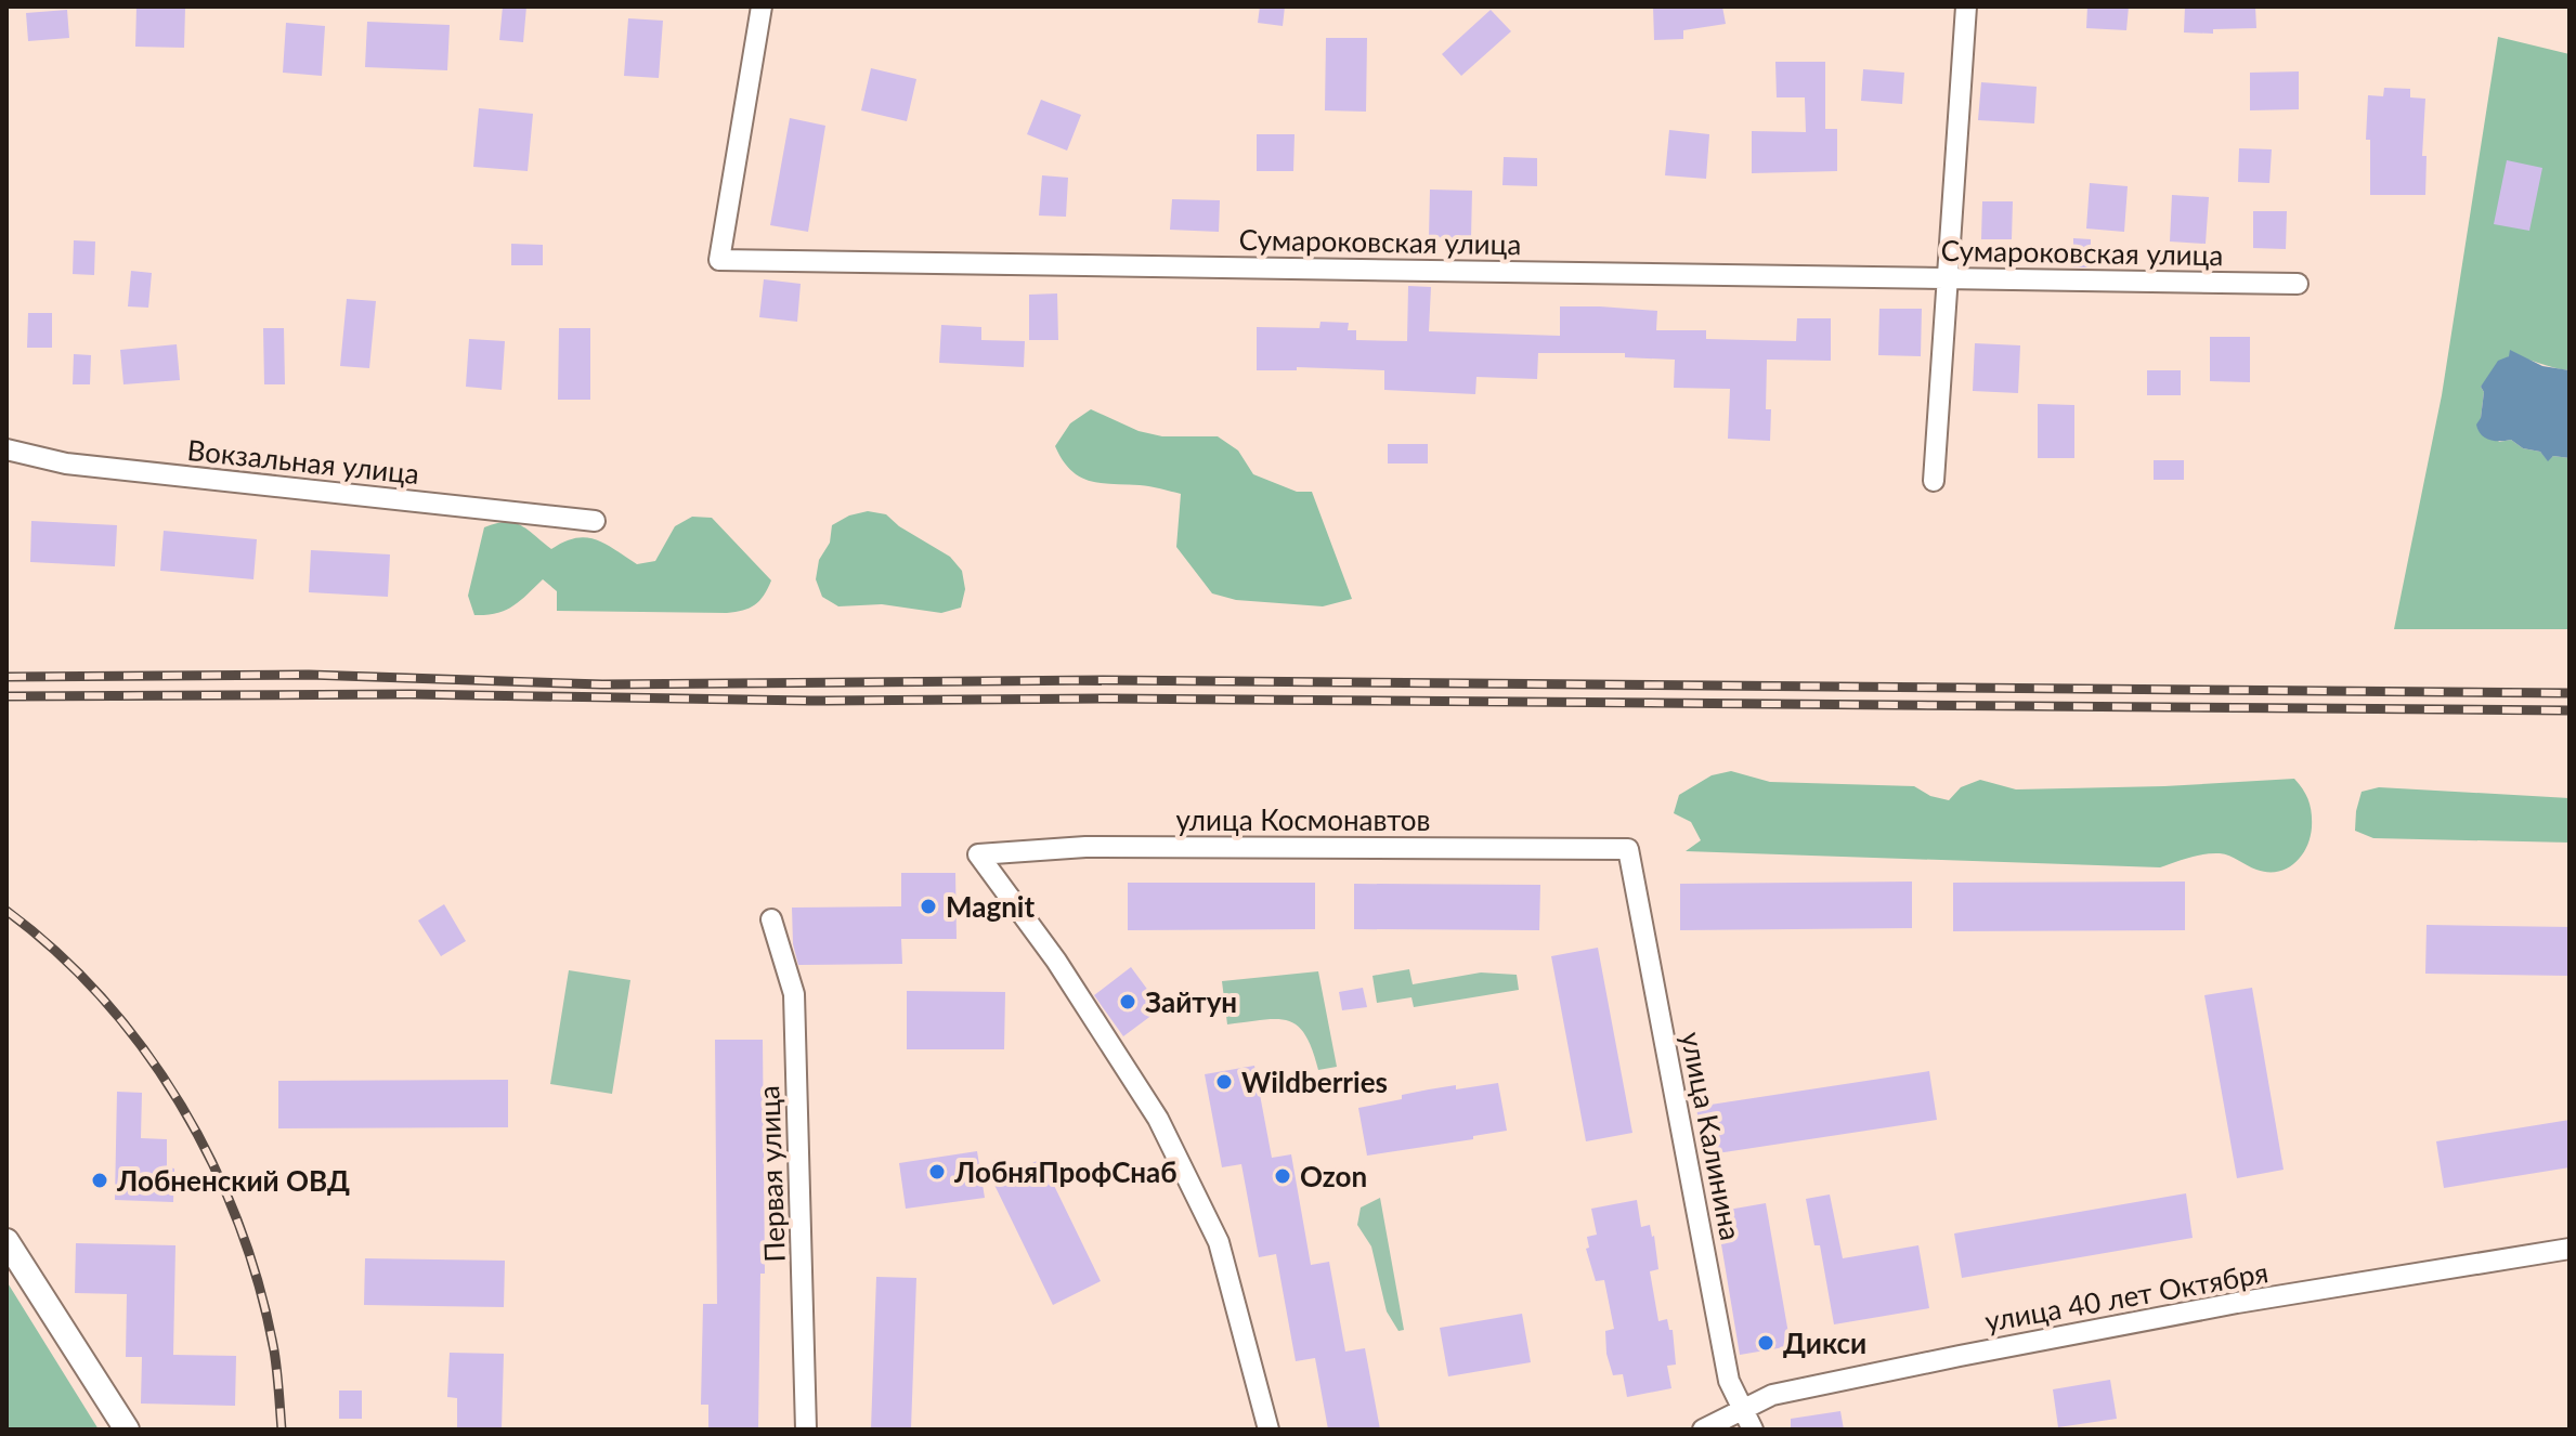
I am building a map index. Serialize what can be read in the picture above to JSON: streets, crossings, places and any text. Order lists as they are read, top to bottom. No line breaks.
{"streets":{"street":["Сумароковская улица","Вокзальная улица","улица Космонавтов","улица Калинина","Первая улица","улица 40 лет Октября"]},"crossings":[["улица Космонавтов","улица Калинина"],["улица Калинина","улица 40 лет Октября"]],"places":["Magnit","Зайтун","Wildberries","ЛобняПрофСнаб","Ozon","Лобненский ОВД","Дикси"]}
